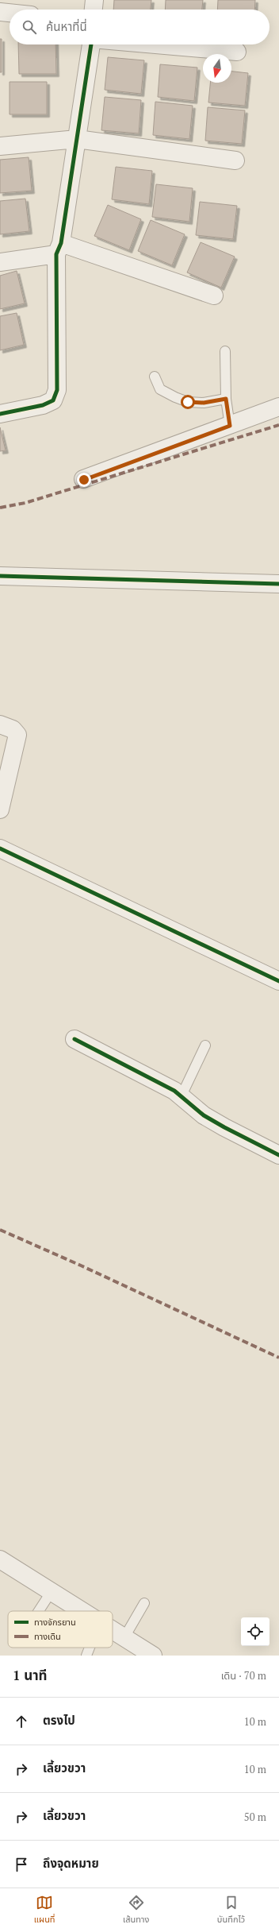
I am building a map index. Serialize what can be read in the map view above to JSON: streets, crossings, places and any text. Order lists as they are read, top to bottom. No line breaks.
{"legend":["ทางจักรยาน","ทางเดิน"],"north":"bottom","page":{"search":"ค้นหาที่นี่","heading":["1 นาที","เดิน · 70 m"],"list":[["ตรงไป","10 m"],["เลี้ยวขวา","10 m"],["เลี้ยวขวา","50 m"],"ถึงจุดหมาย"],"nav":["แผนที่","เส้นทาง","บันทึกไว้"]}}
